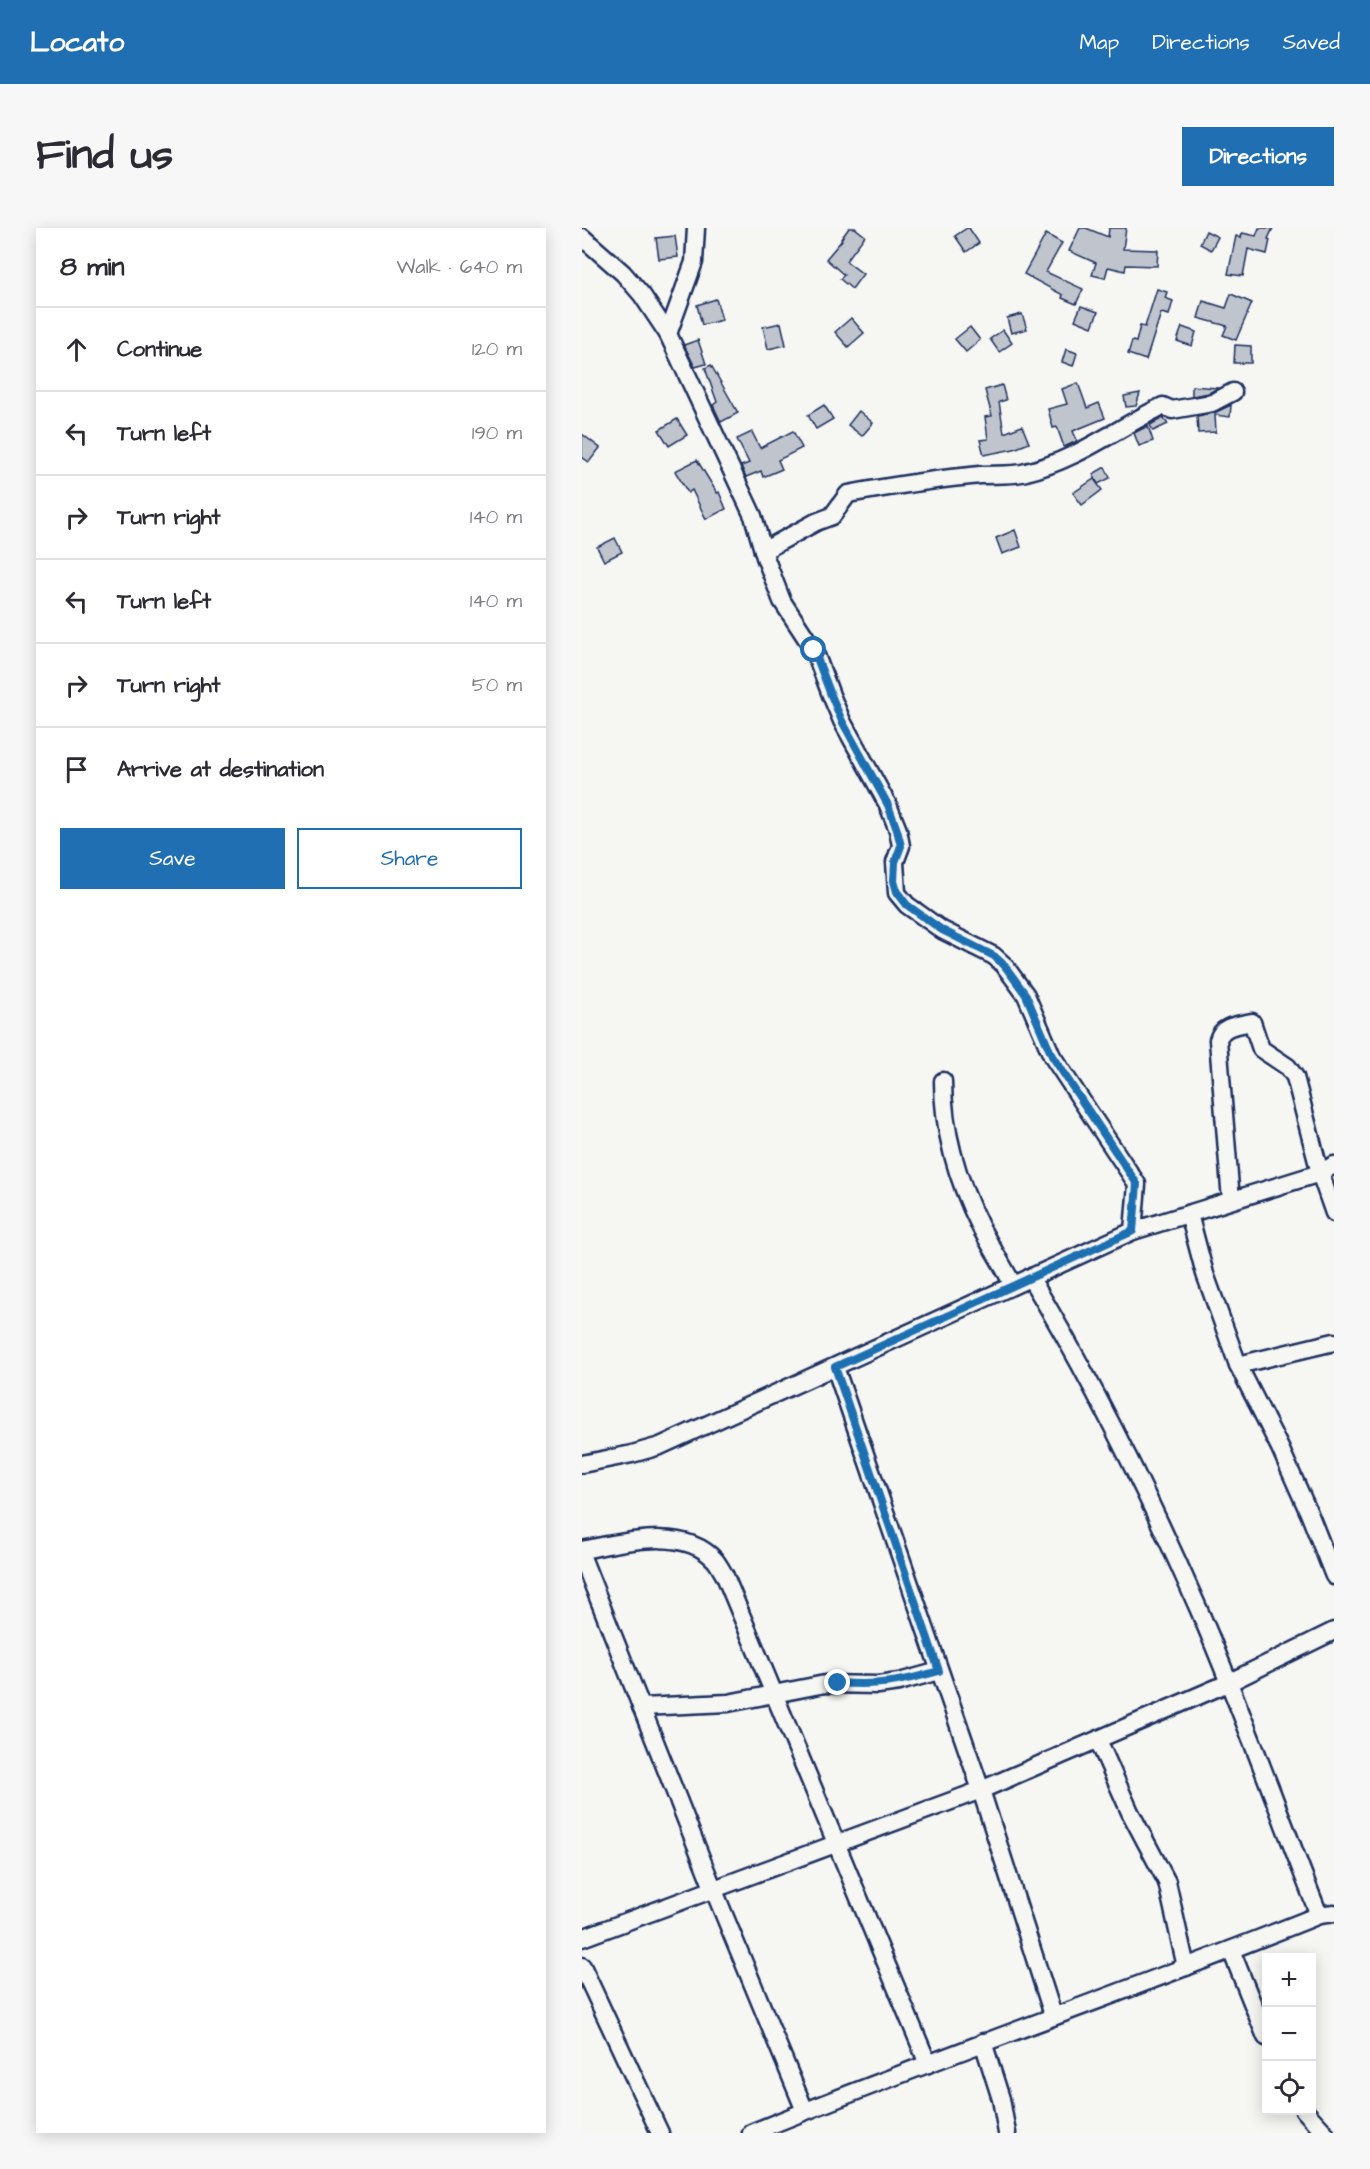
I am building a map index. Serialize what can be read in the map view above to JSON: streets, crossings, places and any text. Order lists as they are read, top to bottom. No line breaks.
{"page":{"header":"Locato","nav":["Map","Directions","Saved"],"title":"Find us","buttons":["Directions",["Save","Share"]],"heading":["8 min","Walk · 640 m"],"list":[["Continue","120 m"],["Turn left","190 m"],["Turn right","140 m"],["Turn left","140 m"],["Turn right","50 m"],"Arrive at destination"],"map_buttons":["+","−"]}}
